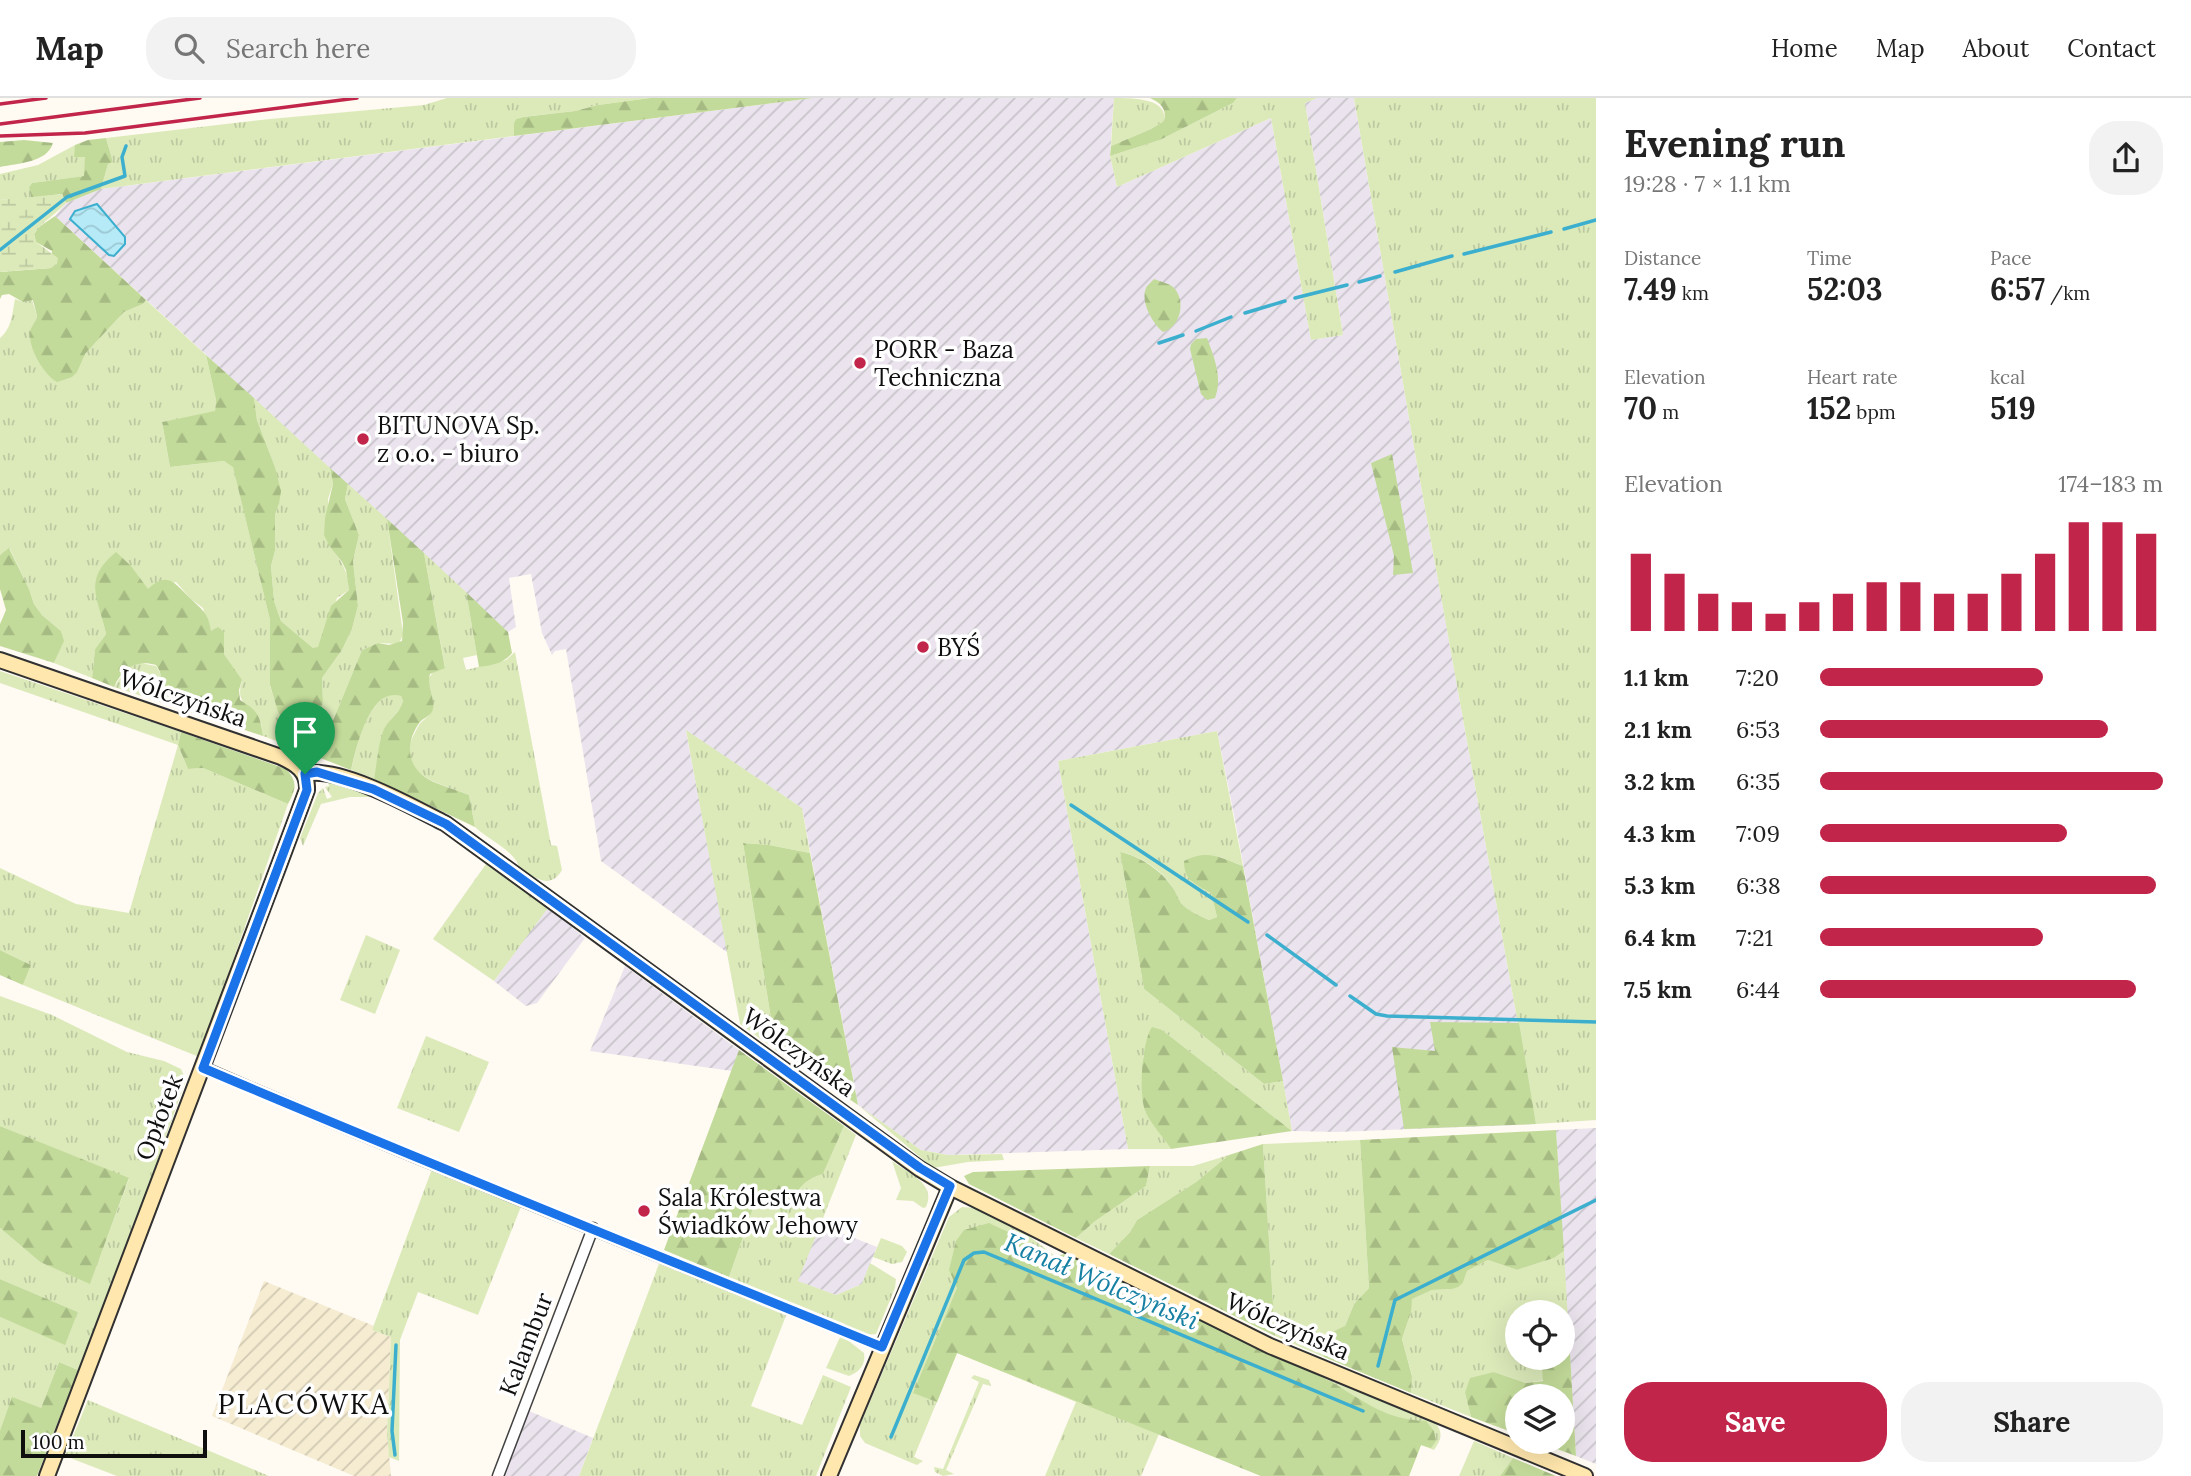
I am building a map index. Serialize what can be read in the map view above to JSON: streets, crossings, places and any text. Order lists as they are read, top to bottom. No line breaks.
{"streets":{"street":["Wólczyńska","Opłotek","Kalambur"]},"crossings":[["Wólczyńska","Opłotek"]],"districts":["PLACÓWKA"],"water":["Kanał Wólczyński"],"places":["PORR - Baza Techniczna","BITUNOVA Sp. z o.o. - biuro","BYŚ","Sala Królestwa Świadków Jehowy"],"scale_bar":"100 m","page":{"header":"Map","search":"Search here","nav":["Home","Map","About","Contact"],"heading":["Evening run","19:28 · 7 × 1.1 km"],"stats":[["Distance","7.49 km"],["Time","52:03"],["Pace","6:57 /km"],["Elevation","70 m"],["Heart rate","152 bpm"],["kcal","519"]],"chart":["Elevation","174–183 m"],"list":[{"name":"1.1 km","note":"7:20"},{"name":"2.1 km","note":"6:53"},{"name":"3.2 km","note":"6:35"},{"name":"4.3 km","note":"7:09"},{"name":"5.3 km","note":"6:38"},{"name":"6.4 km","note":"7:21"},{"name":"7.5 km","note":"6:44"}],"buttons":["Save","Share"],"scale":"100 m"}}
